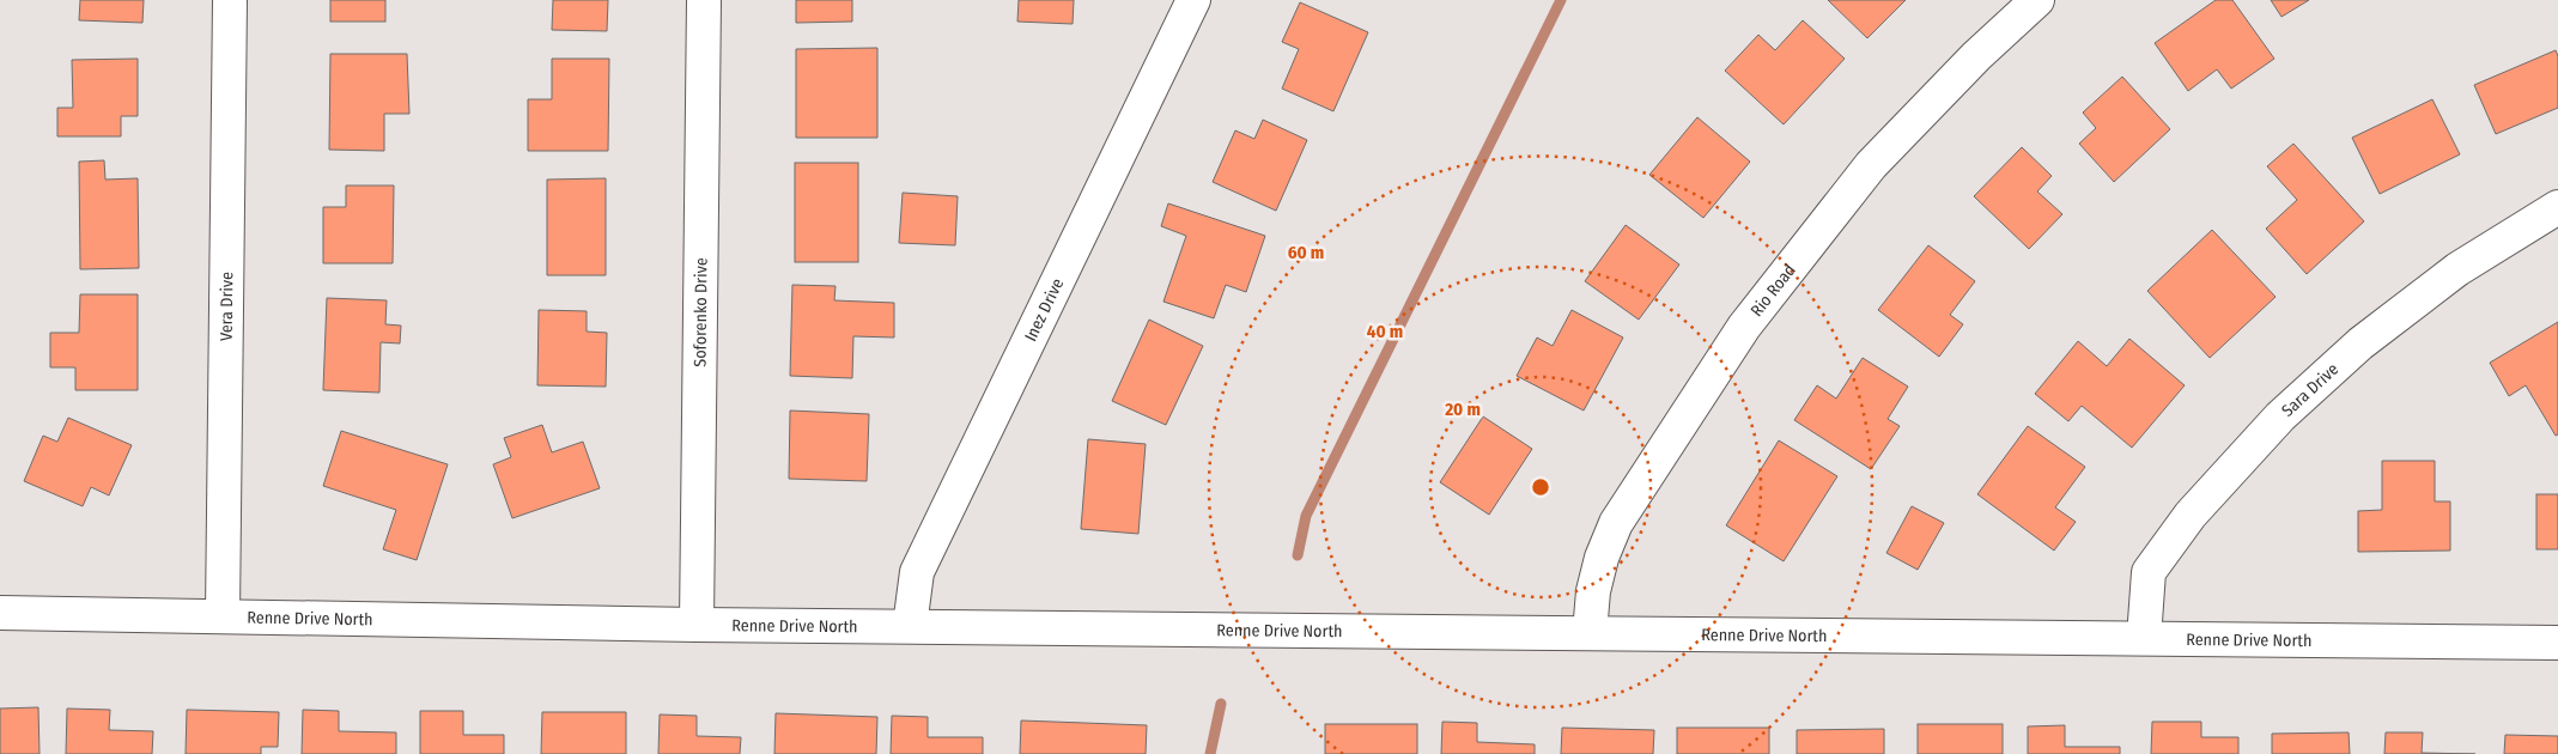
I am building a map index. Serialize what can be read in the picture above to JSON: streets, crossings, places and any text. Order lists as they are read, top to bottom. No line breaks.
{"streets":{"street":["Rio Road","Vera Drive","Inez Drive","Soforenko Drive","Sara Drive","Renne Drive North"]},"crossings":[["Rio Road","Renne Drive North"],["Vera Drive","Renne Drive North"],["Inez Drive","Renne Drive North"],["Soforenko Drive","Renne Drive North"],["Sara Drive","Renne Drive North"]],"rings":["60 m","40 m","20 m"]}
